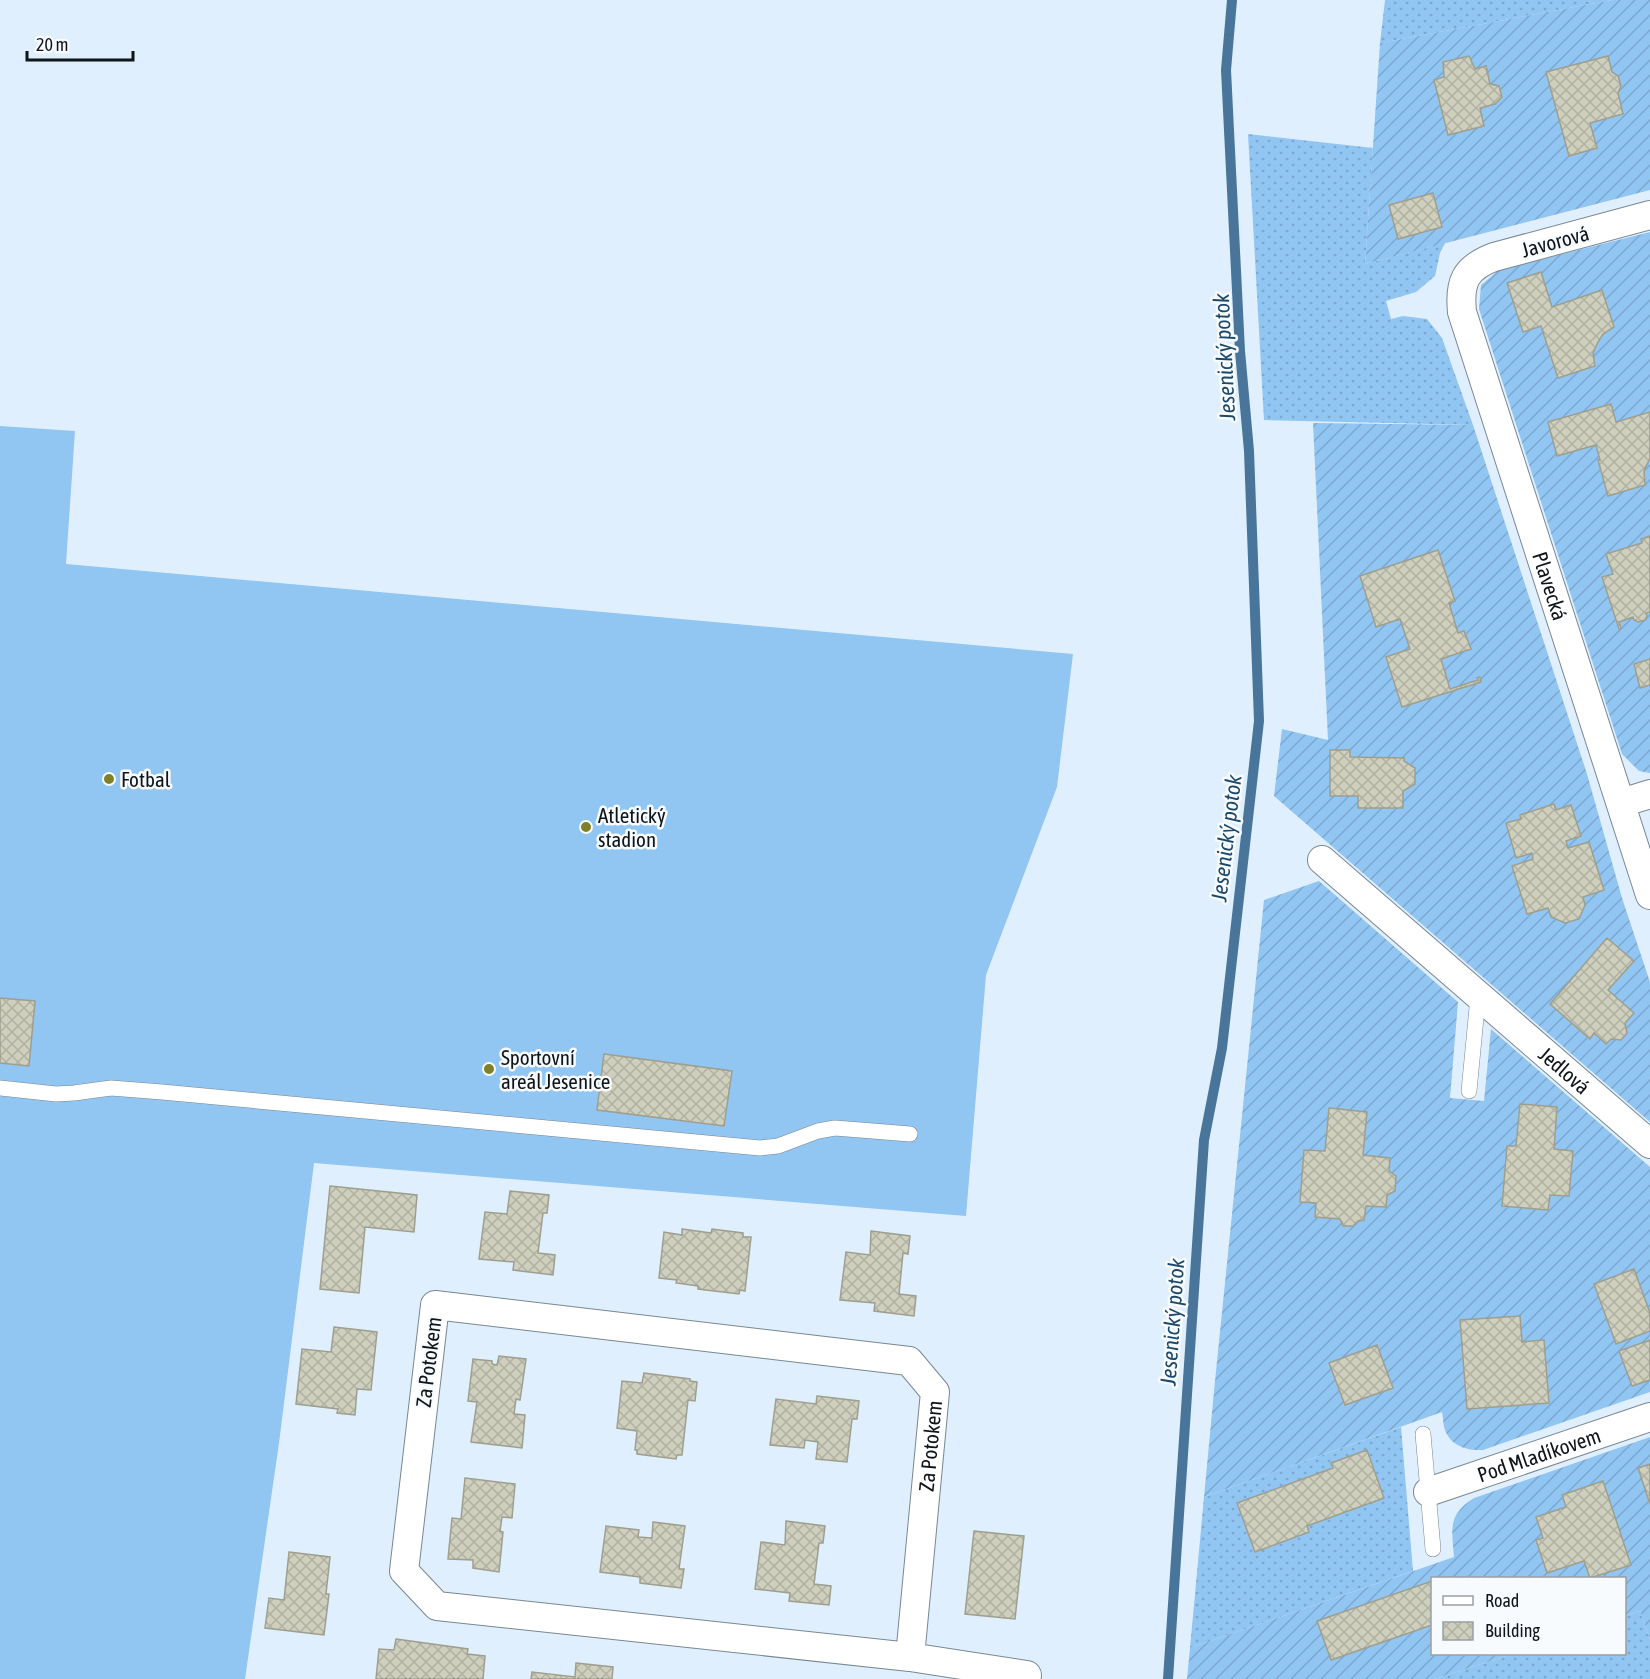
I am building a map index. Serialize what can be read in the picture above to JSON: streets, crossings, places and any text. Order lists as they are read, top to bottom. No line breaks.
{"streets":{"street":["Javorová","Plavecká","Jedlová","Za Potokem","Pod Mladíkovem"]},"crossings":[["Javorová","Plavecká"]],"water":["Jesenický potok"],"places":["Fotbal","Atletický stadion","Sportovní areál Jesenice"],"legend":["Road","Building"],"scale_bar":"20 m"}
